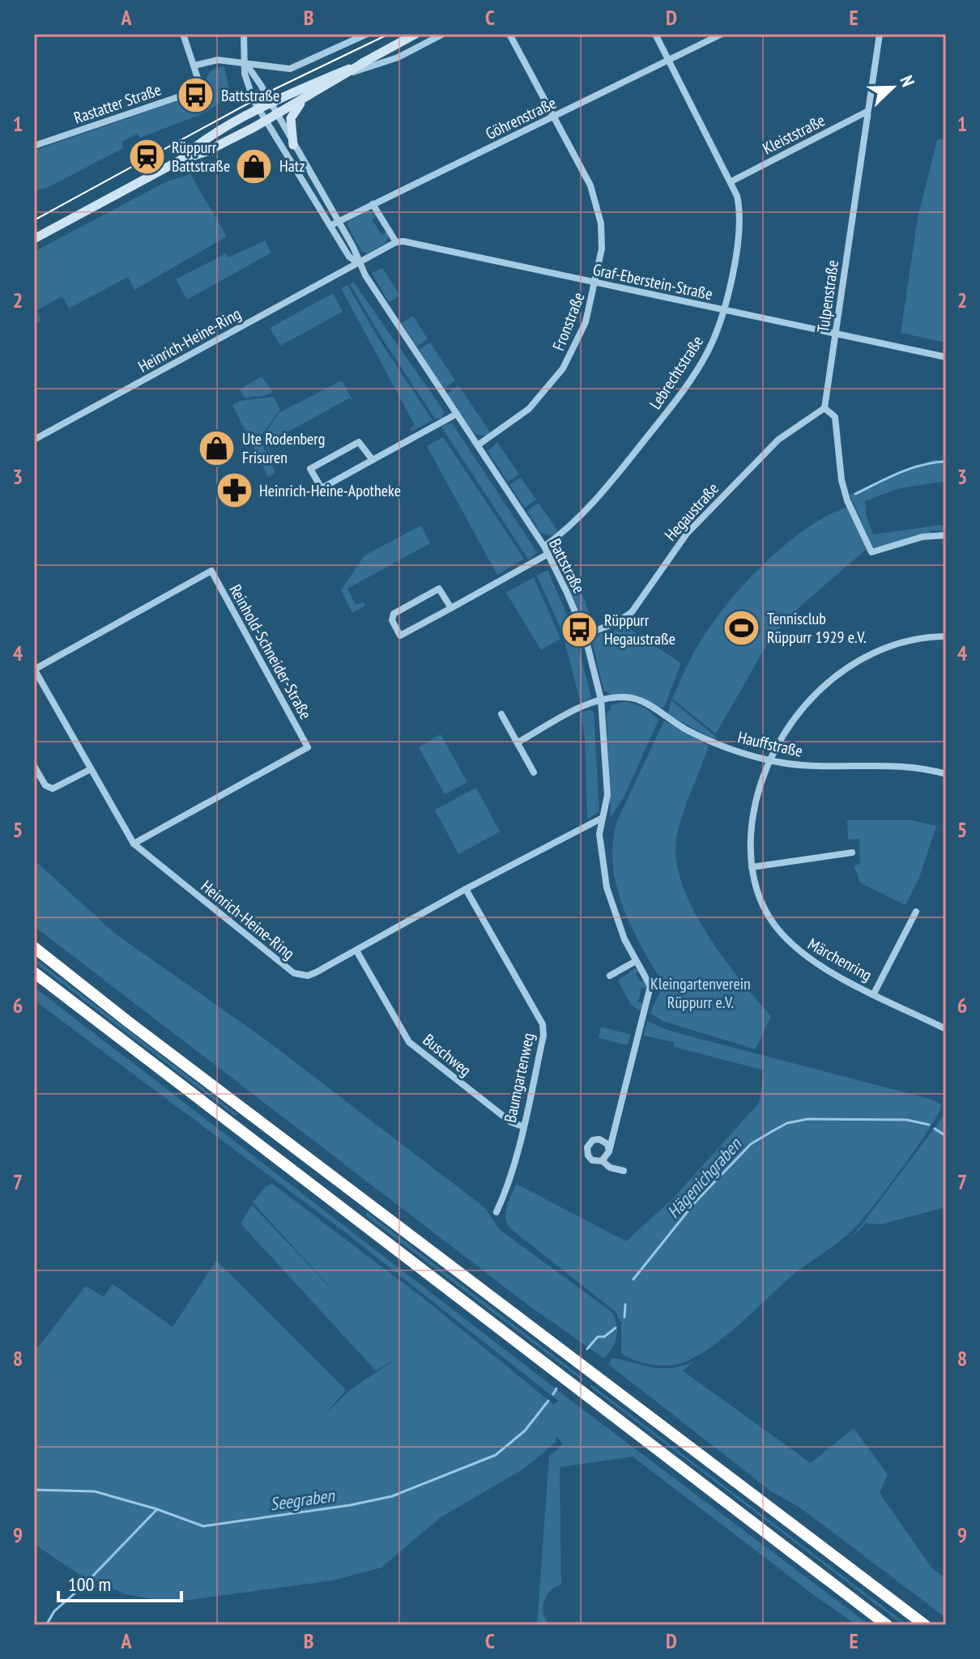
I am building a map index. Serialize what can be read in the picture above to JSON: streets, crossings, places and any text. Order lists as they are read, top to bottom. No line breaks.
{"streets":{"street":["Rastatter Straße","Göhrenstraße","Kleiststraße","Graf-Eberstein-Straße","Tulpenstraße","Fronstraße","Heinrich-Heine-Ring","Lebrechtstraße","Hegaustraße","Battstraße","Reinhold-Schneider-Straße","Hauffstraße","Märchenring","Buschweg","Baumgartenweg"]},"crossings":[["Göhrenstraße","Fronstraße"],["Göhrenstraße","Lebrechtstraße"],["Göhrenstraße","Battstraße"],["Kleiststraße","Tulpenstraße"],["Kleiststraße","Lebrechtstraße"],["Graf-Eberstein-Straße","Tulpenstraße"],["Graf-Eberstein-Straße","Fronstraße"],["Graf-Eberstein-Straße","Lebrechtstraße"],["Tulpenstraße","Hegaustraße"],["Fronstraße","Battstraße"],["Heinrich-Heine-Ring","Battstraße"],["Heinrich-Heine-Ring","Reinhold-Schneider-Straße"],["Heinrich-Heine-Ring","Buschweg"],["Heinrich-Heine-Ring","Baumgartenweg"],["Lebrechtstraße","Battstraße"],["Hegaustraße","Battstraße"],["Battstraße","Hauffstraße"],["Hauffstraße","Märchenring"],["Buschweg","Baumgartenweg"]],"water":["Hägenichgraben","Seegraben"],"parks":["Kleingartenverein Rüppurr e.V."],"places":{"bus stop":["Battstraße","Rüppurr Hegaustraße"],"station":["Rüppurr Battstraße"],"shop":["Hatz","Ute Rodenberg Frisuren"],"pharmacy":["Heinrich-Heine-Apotheke"],"sports":["Tennisclub Rüppurr 1929 e.V."]},"scale_bar":"100 m","north":"top right","grid":{"columns":["A","B","C","D","E"],"rows":["1","2","3","4","5","6","7","8","9"]}}
